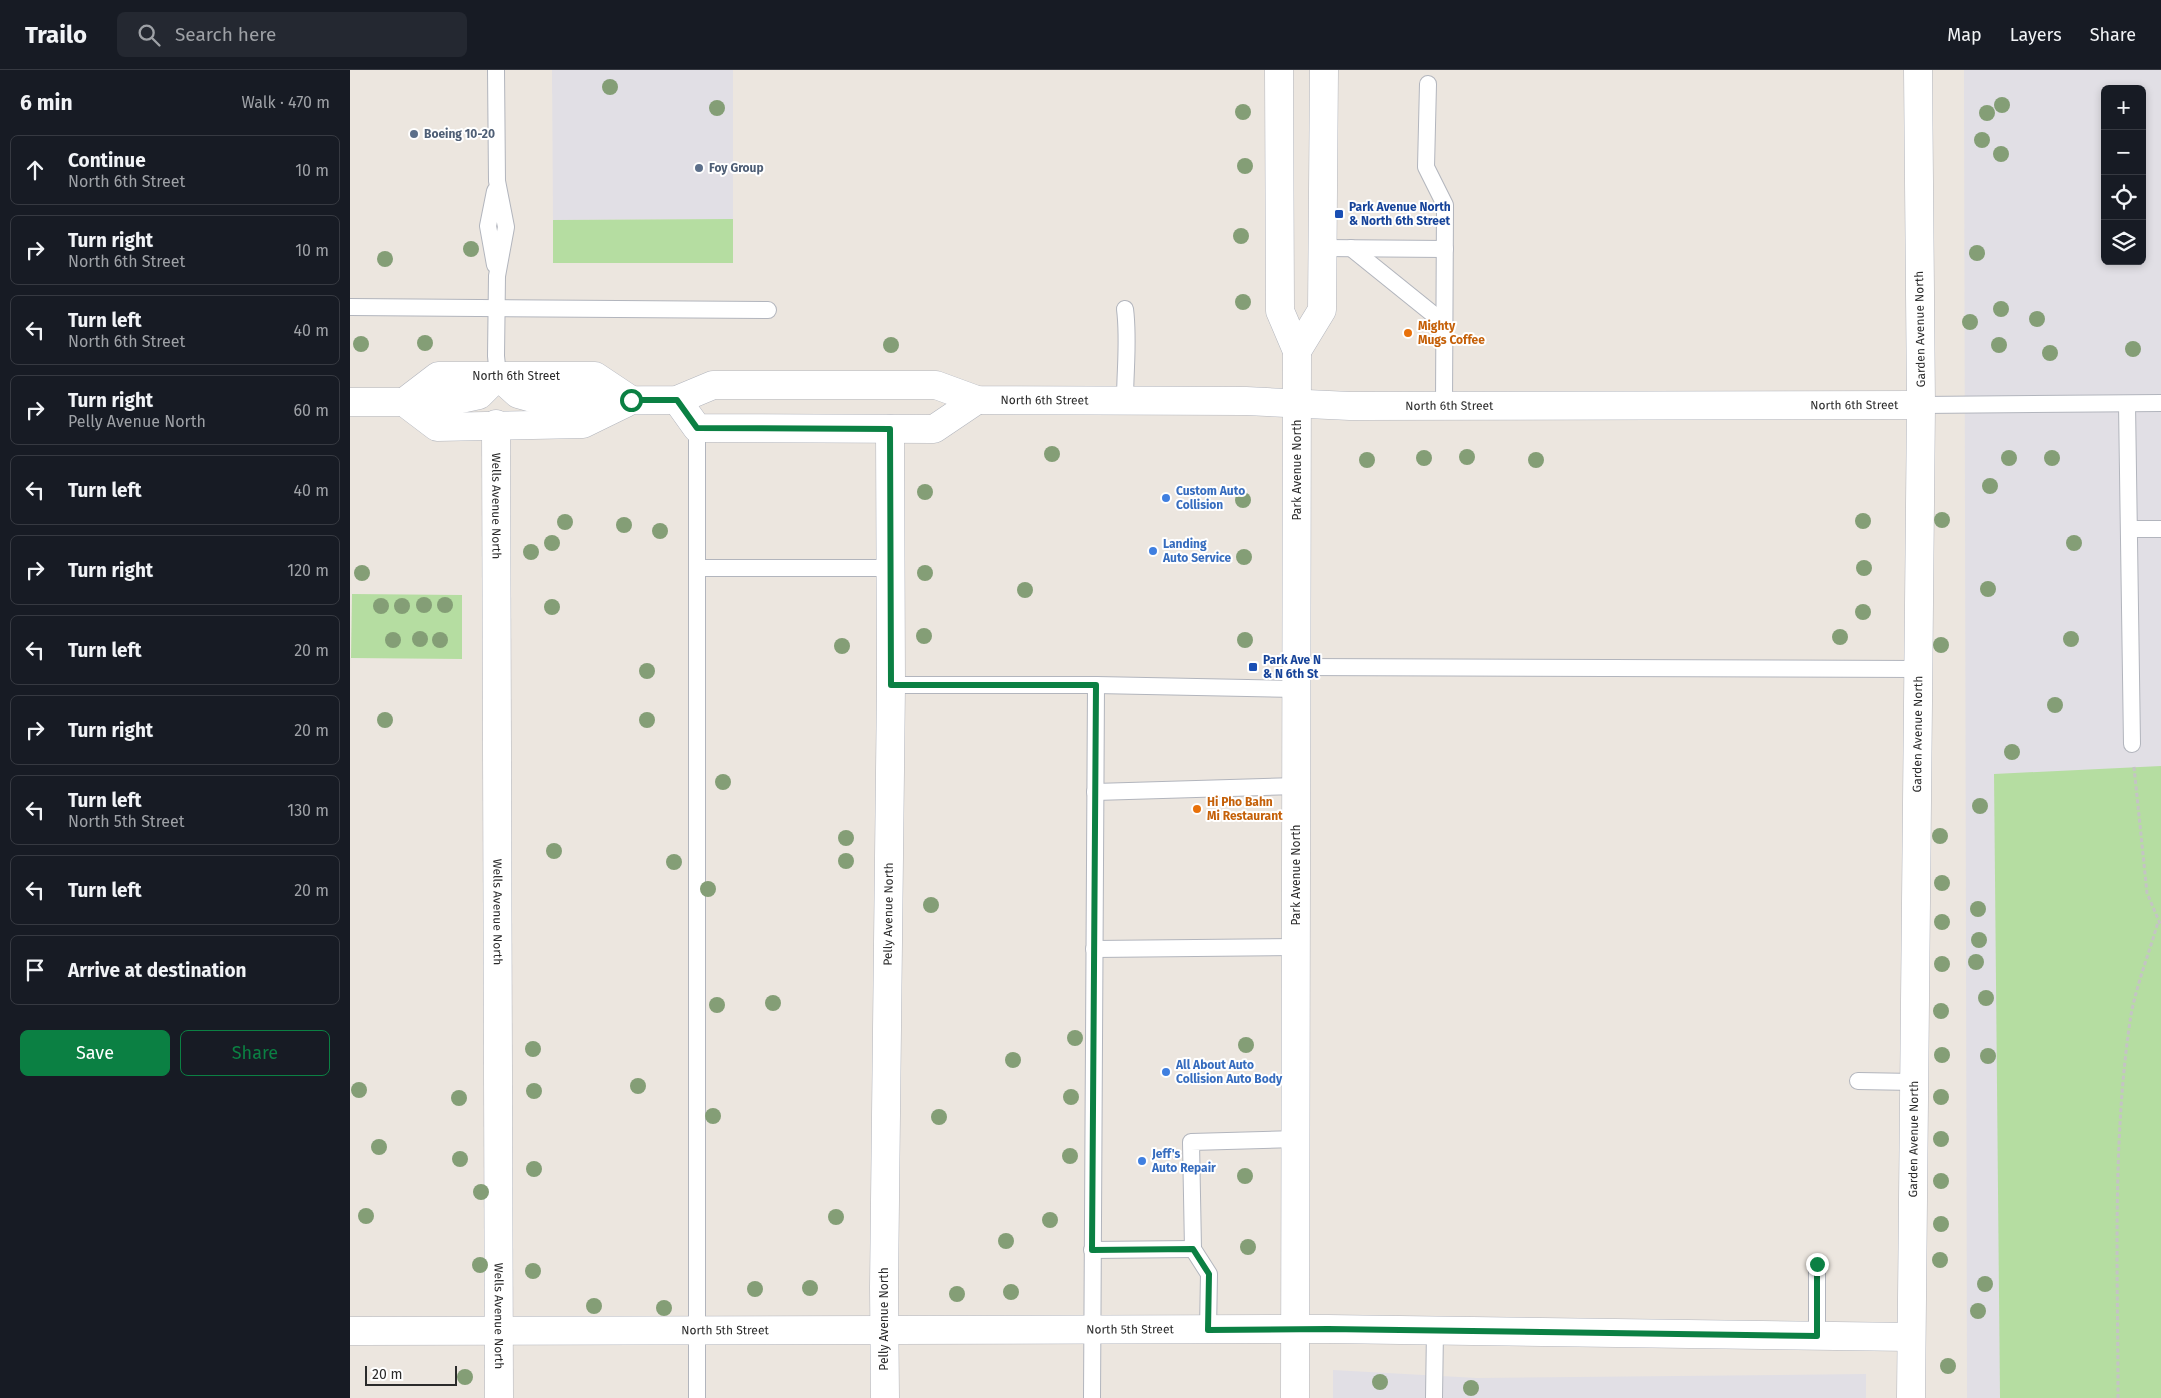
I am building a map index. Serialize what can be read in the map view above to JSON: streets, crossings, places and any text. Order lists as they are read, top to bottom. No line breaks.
{"streets":{"street":["Garden Avenue North","North 6th Street","Park Avenue North","Wells Avenue North","Pelly Avenue North","North 5th Street"]},"crossings":[["Garden Avenue North","North 6th Street"],["Garden Avenue North","North 5th Street"],["North 6th Street","Park Avenue North"],["North 6th Street","Wells Avenue North"],["Park Avenue North","North 5th Street"],["Wells Avenue North","North 5th Street"],["Pelly Avenue North","North 5th Street"]],"places":{"other":["Boeing 10-20","Foy Group","Mighty Mugs Coffee","Custom Auto Collision","Landing Auto Service","Hi Pho Bahn Mi Restaurant","All About Auto Collision Auto Body","Jeff's Auto Repair"],"transit":["Park Avenue North & North 6th Street","Park Ave N & N 6th St"]},"scale_bar":"20 m","page":{"header":"Trailo","search":"Search here","nav":["Map","Layers","Share"],"heading":["6 min","Walk · 470 m"],"map_buttons":["+","−"],"list":[["Continue","North 6th Street","10 m"],["Turn right","North 6th Street","10 m"],["Turn left","North 6th Street","40 m"],["Turn right","Pelly Avenue North","60 m"],["Turn left","40 m"],["Turn right","120 m"],["Turn left","20 m"],["Turn right","20 m"],["Turn left","North 5th Street","130 m"],["Turn left","20 m"],"Arrive at destination"],"buttons":["Save","Share"],"scale":"20 m"}}
